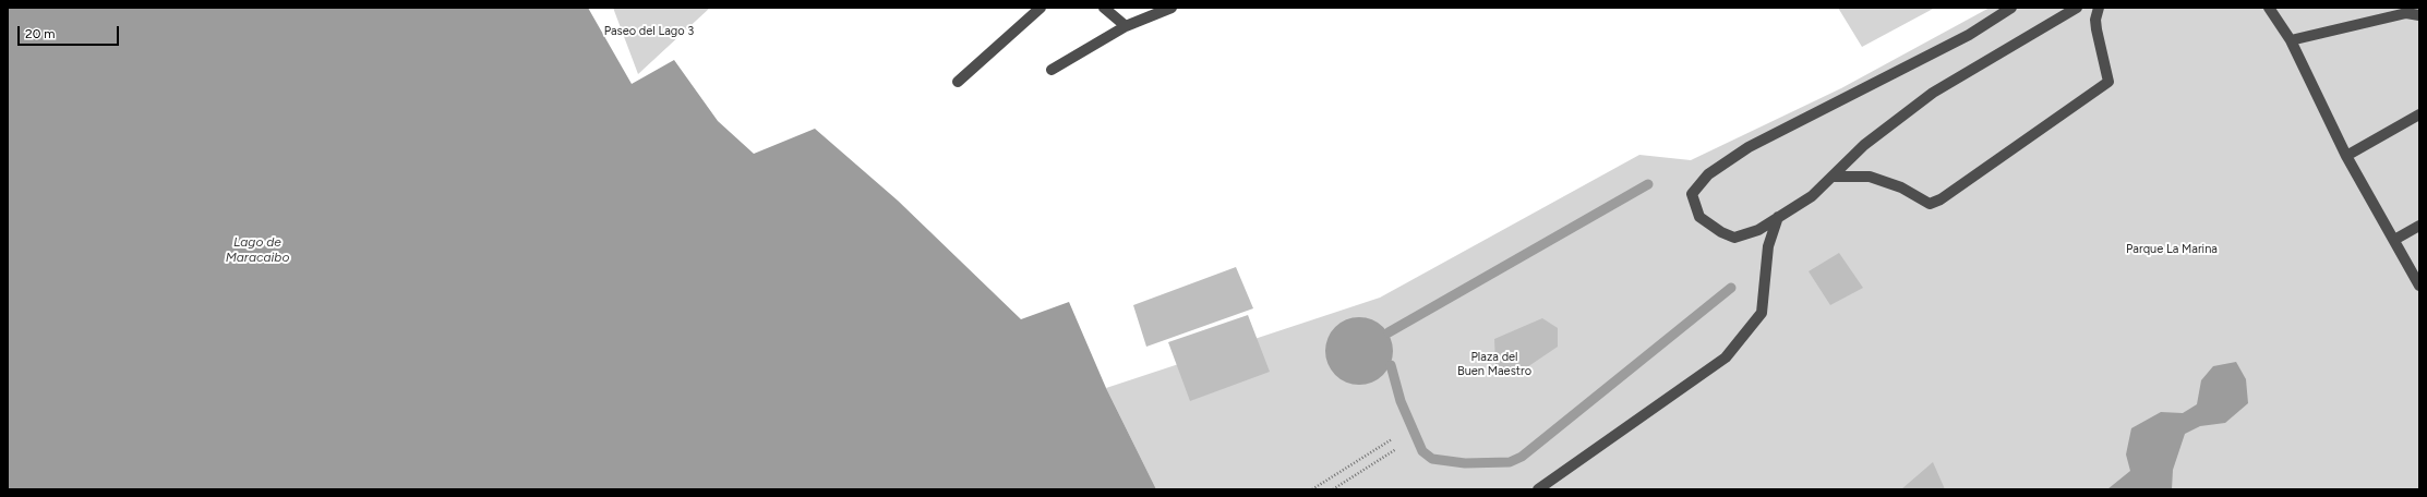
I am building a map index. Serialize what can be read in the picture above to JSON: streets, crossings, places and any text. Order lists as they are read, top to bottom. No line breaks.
{"water":["Lago de Maracaibo"],"parks":["Paseo del Lago 3","Parque La Marina","Plaza del Buen Maestro"],"scale_bar":"20 m"}
